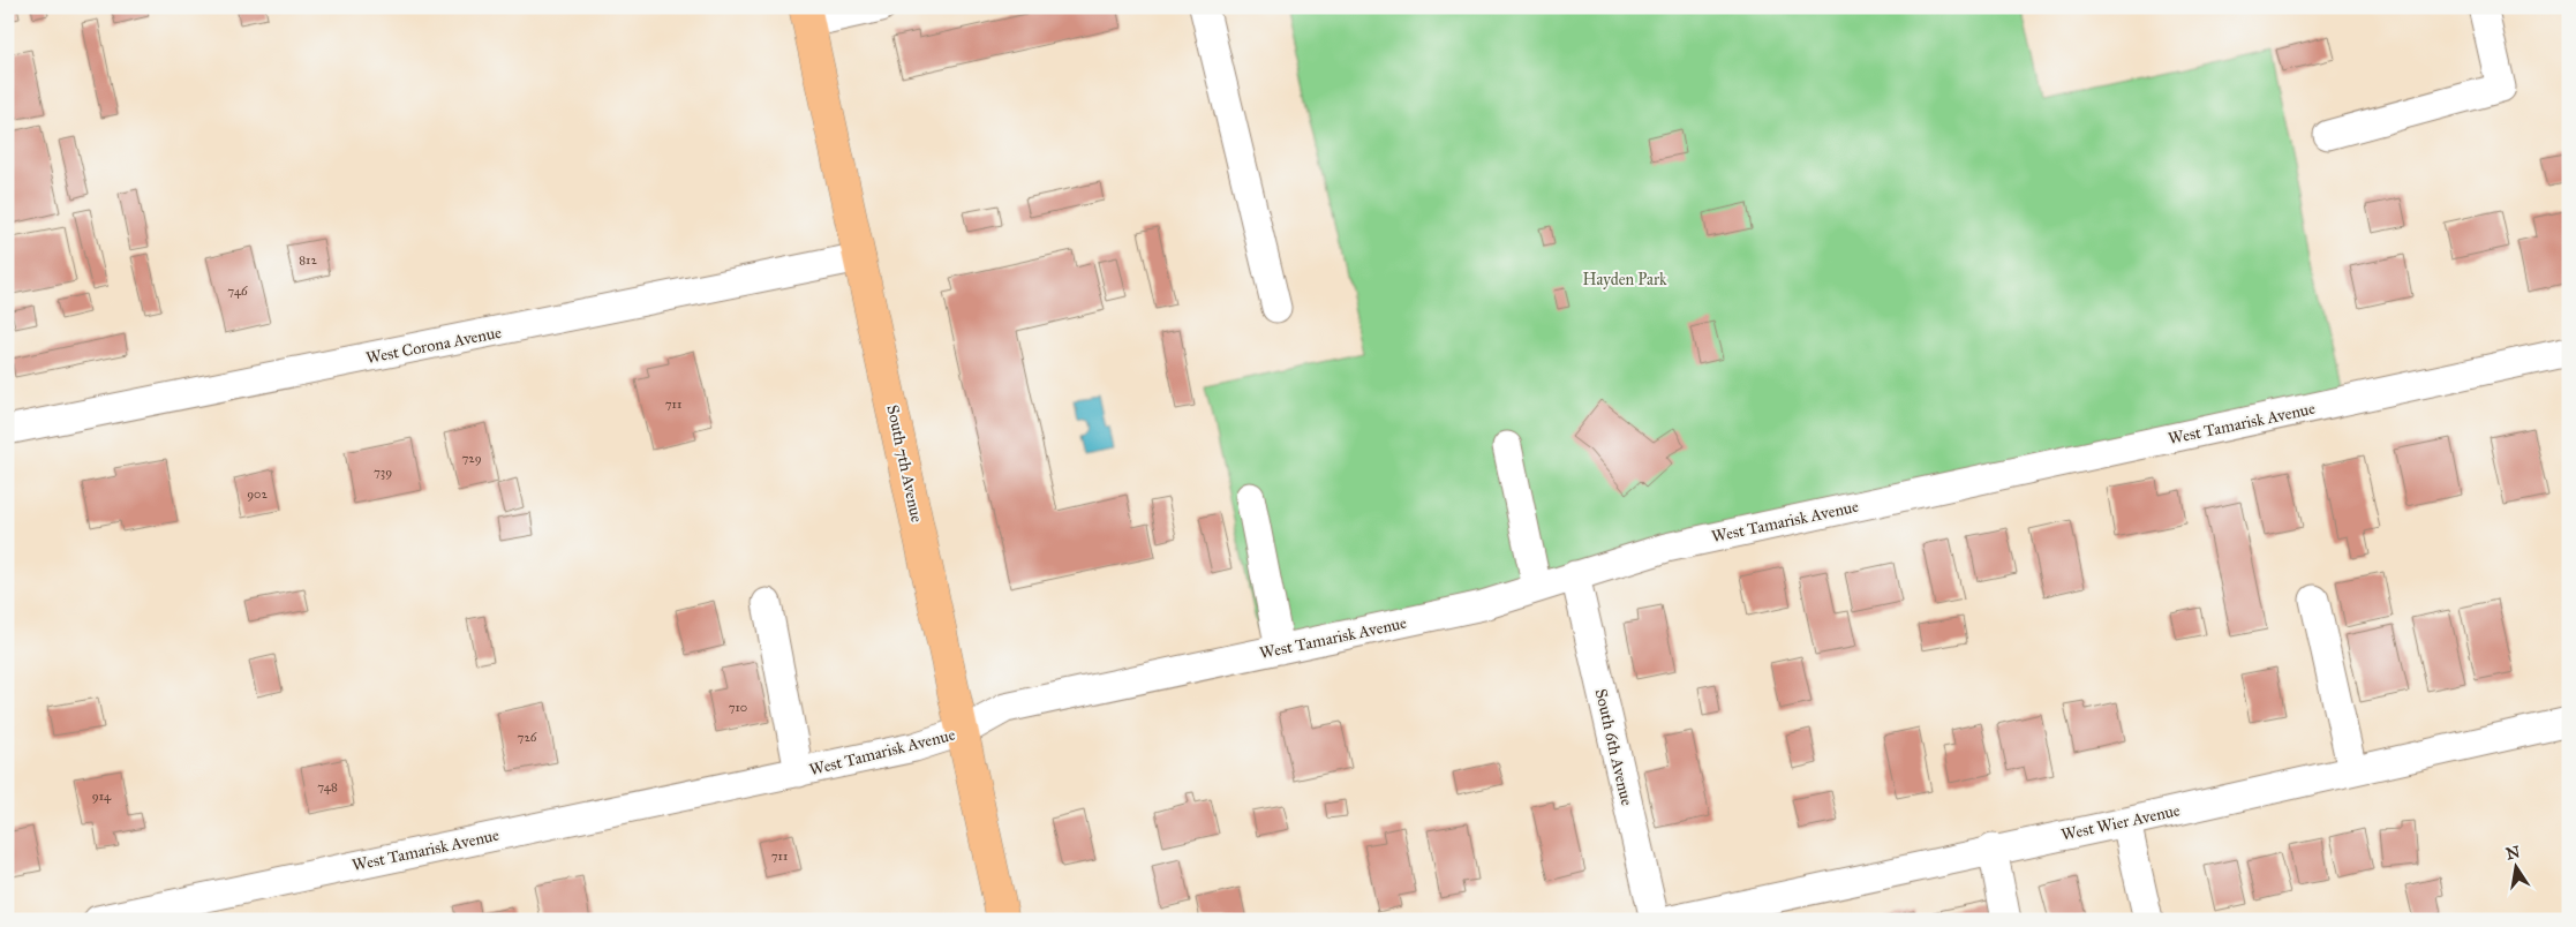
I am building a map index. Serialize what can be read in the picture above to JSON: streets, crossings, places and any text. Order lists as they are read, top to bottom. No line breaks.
{"streets":{"main road":["South 7th Avenue"],"street":["West Corona Avenue","West Tamarisk Avenue","South 6th Avenue","West Wier Avenue"]},"crossings":[["West Corona Avenue","South 7th Avenue"],["West Tamarisk Avenue","South 7th Avenue"],["West Tamarisk Avenue","South 6th Avenue"]],"parks":["Hayden Park"],"house_numbers":["812","746","711","729","739","902","710","726","748","914","711"],"north":"top"}
